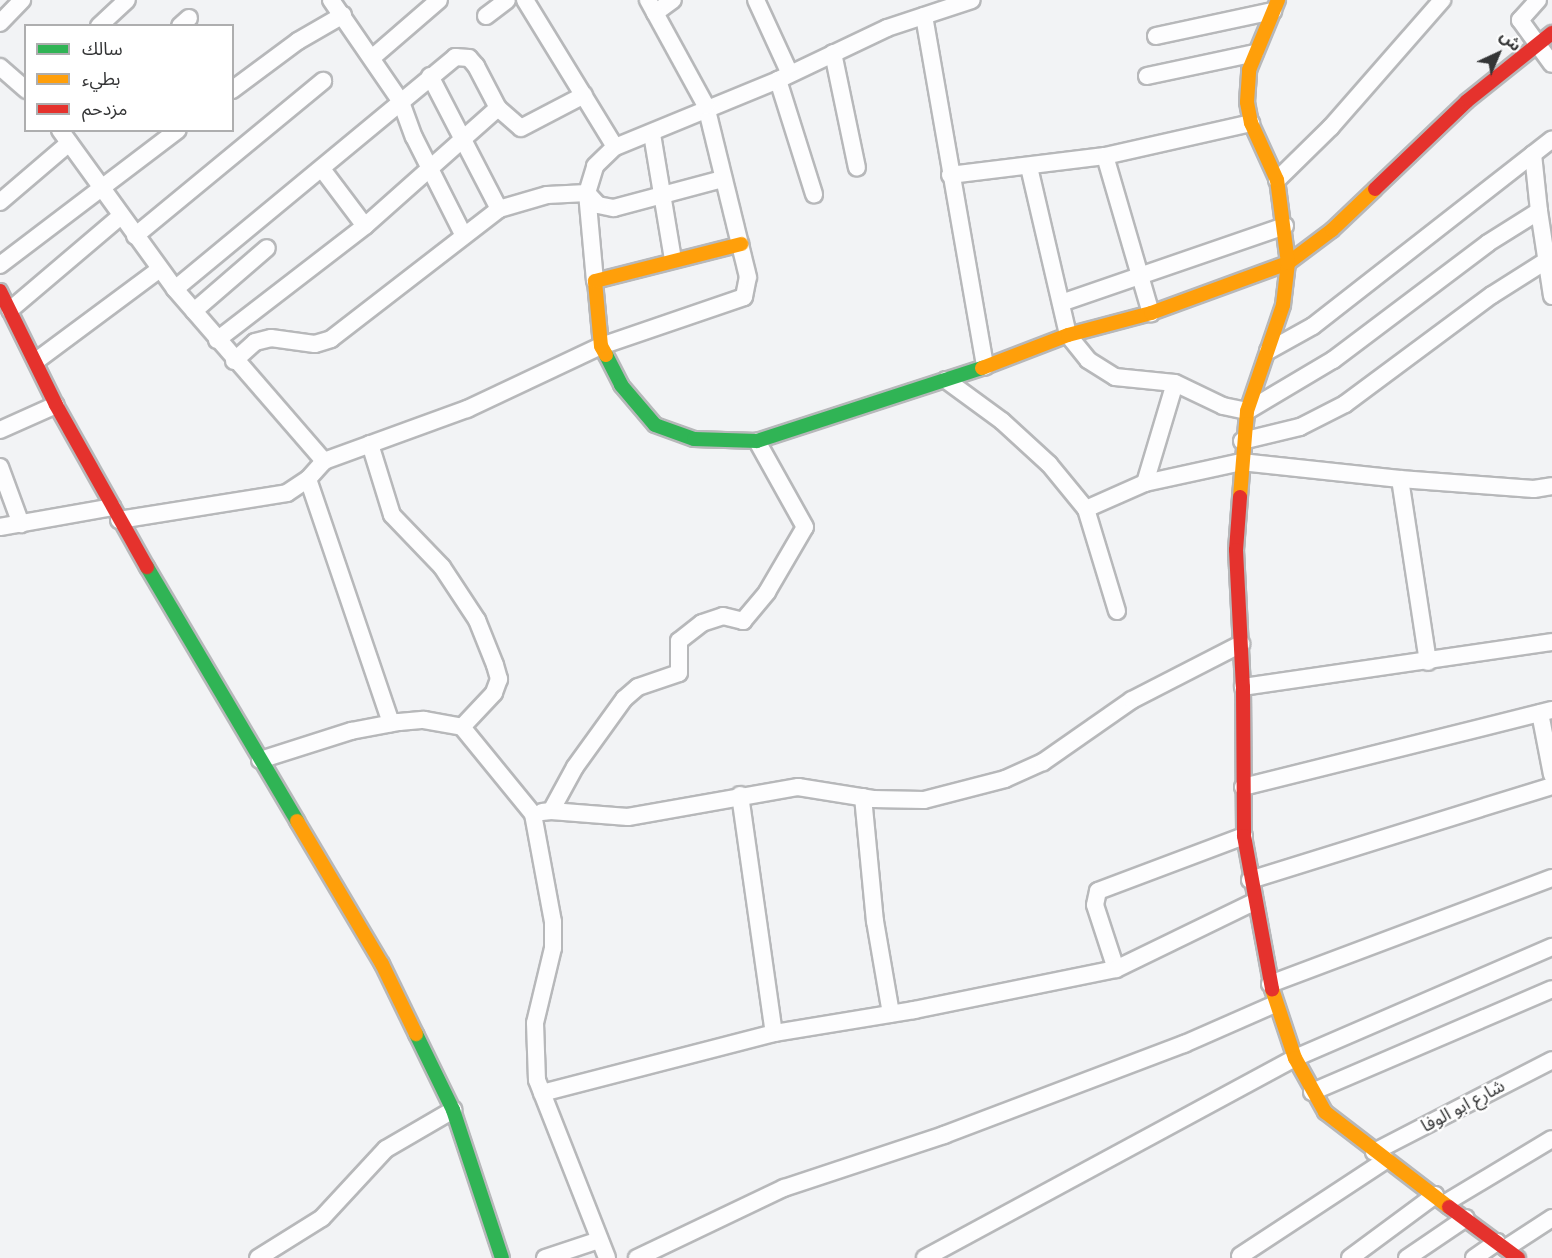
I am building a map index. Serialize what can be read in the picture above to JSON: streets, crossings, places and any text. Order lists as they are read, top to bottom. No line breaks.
{"streets":{"street":["شارع ابو الوفا"]},"legend":["سالك","بطيء","مزدحم"],"north":"top right"}
